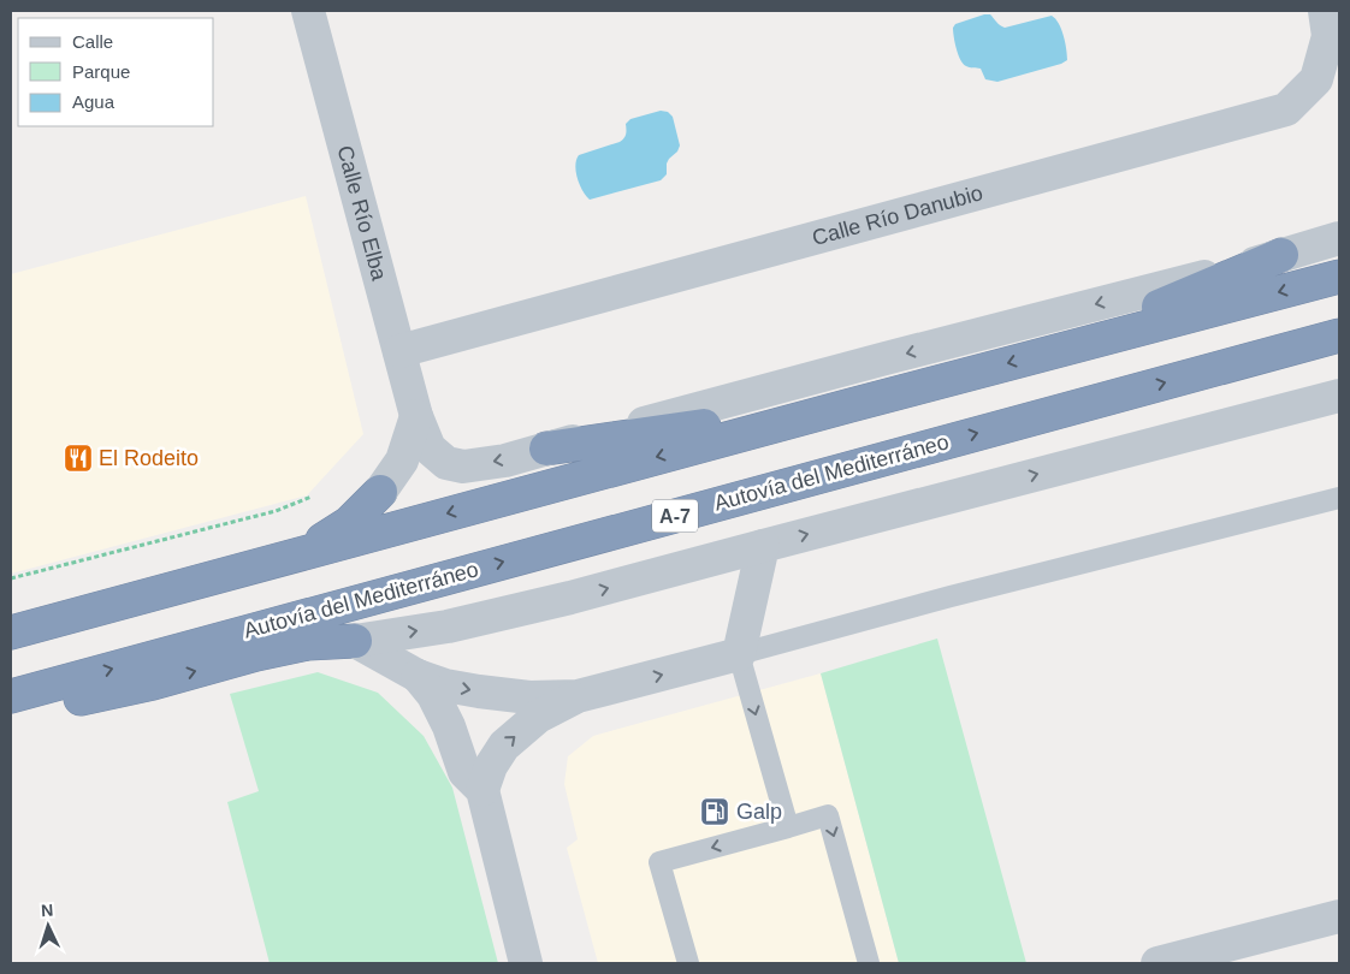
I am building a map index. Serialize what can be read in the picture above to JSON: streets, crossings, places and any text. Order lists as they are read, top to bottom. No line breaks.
{"streets":{"highway":["Autovía del Mediterráneo","A-7"],"street":["Calle Río Elba","Calle Río Danubio"]},"crossings":[["Calle Río Elba","Calle Río Danubio"]],"places":{"restaurant":["El Rodeito"],"fuel station":["Galp"]},"legend":["Calle","Parque","Agua"],"north":"top"}
